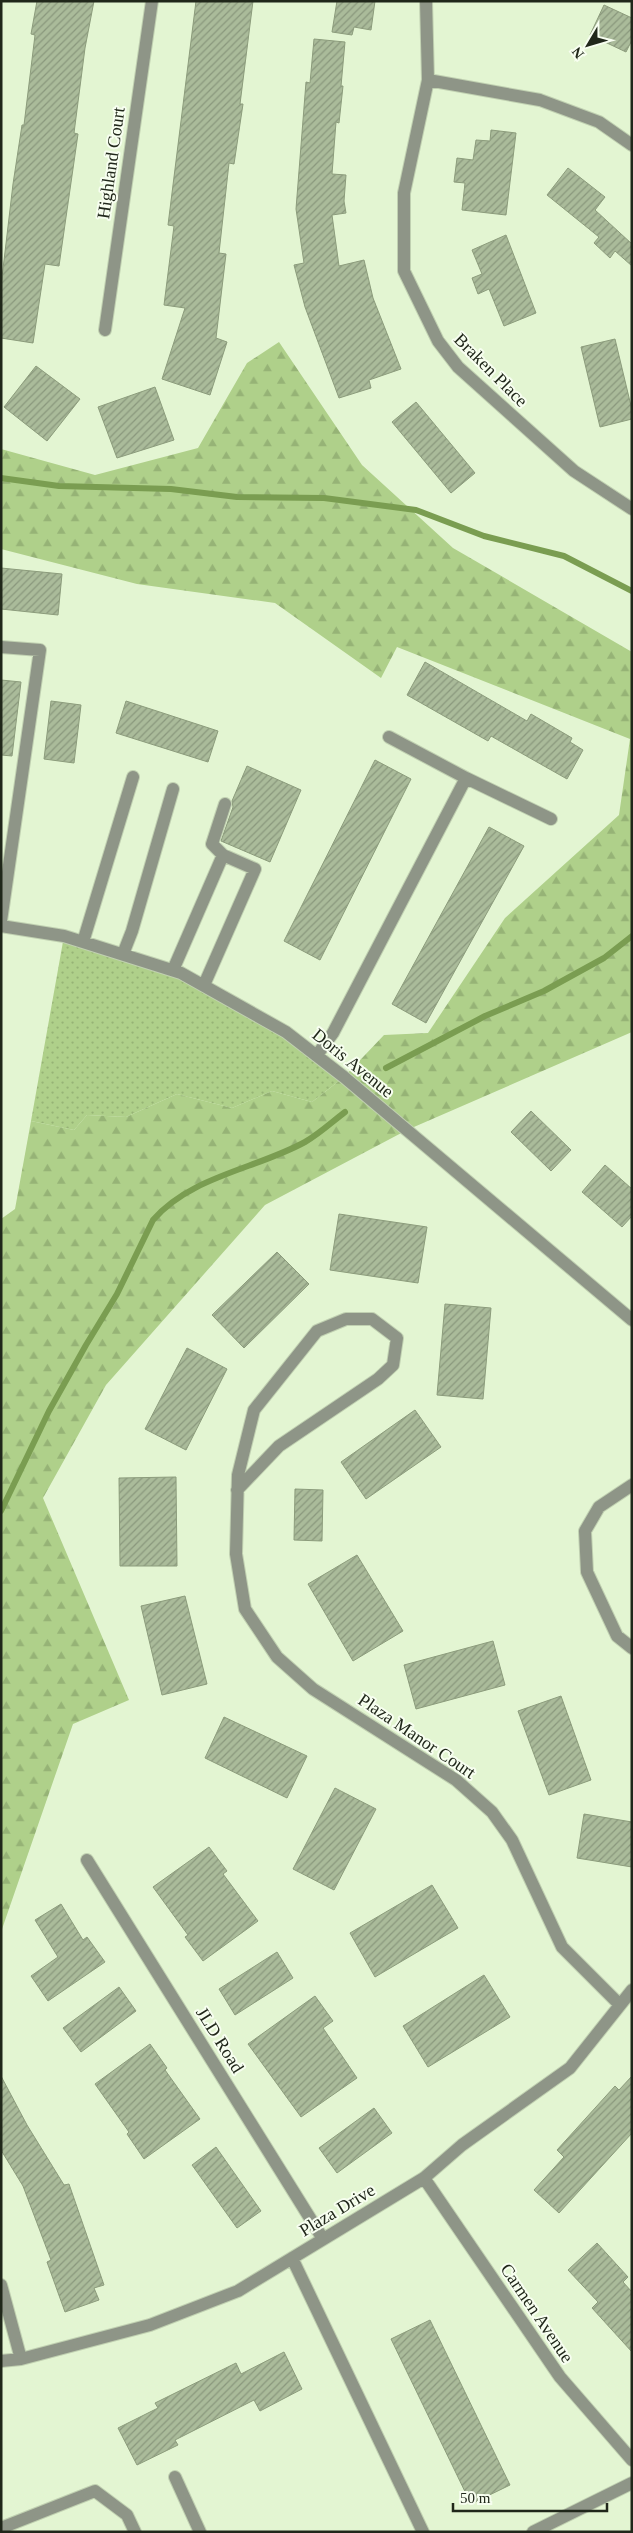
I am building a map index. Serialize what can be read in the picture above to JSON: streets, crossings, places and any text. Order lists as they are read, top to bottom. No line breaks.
{"streets":{"street":["Highland Court","Braken Place","Doris Avenue","Plaza Manor Court","JLD Road","Plaza Drive","Carmen Avenue"]},"crossings":[["Plaza Manor Court","Plaza Drive"],["JLD Road","Plaza Drive"],["Plaza Drive","Carmen Avenue"]],"scale_bar":"50 m","north":"bottom left"}
